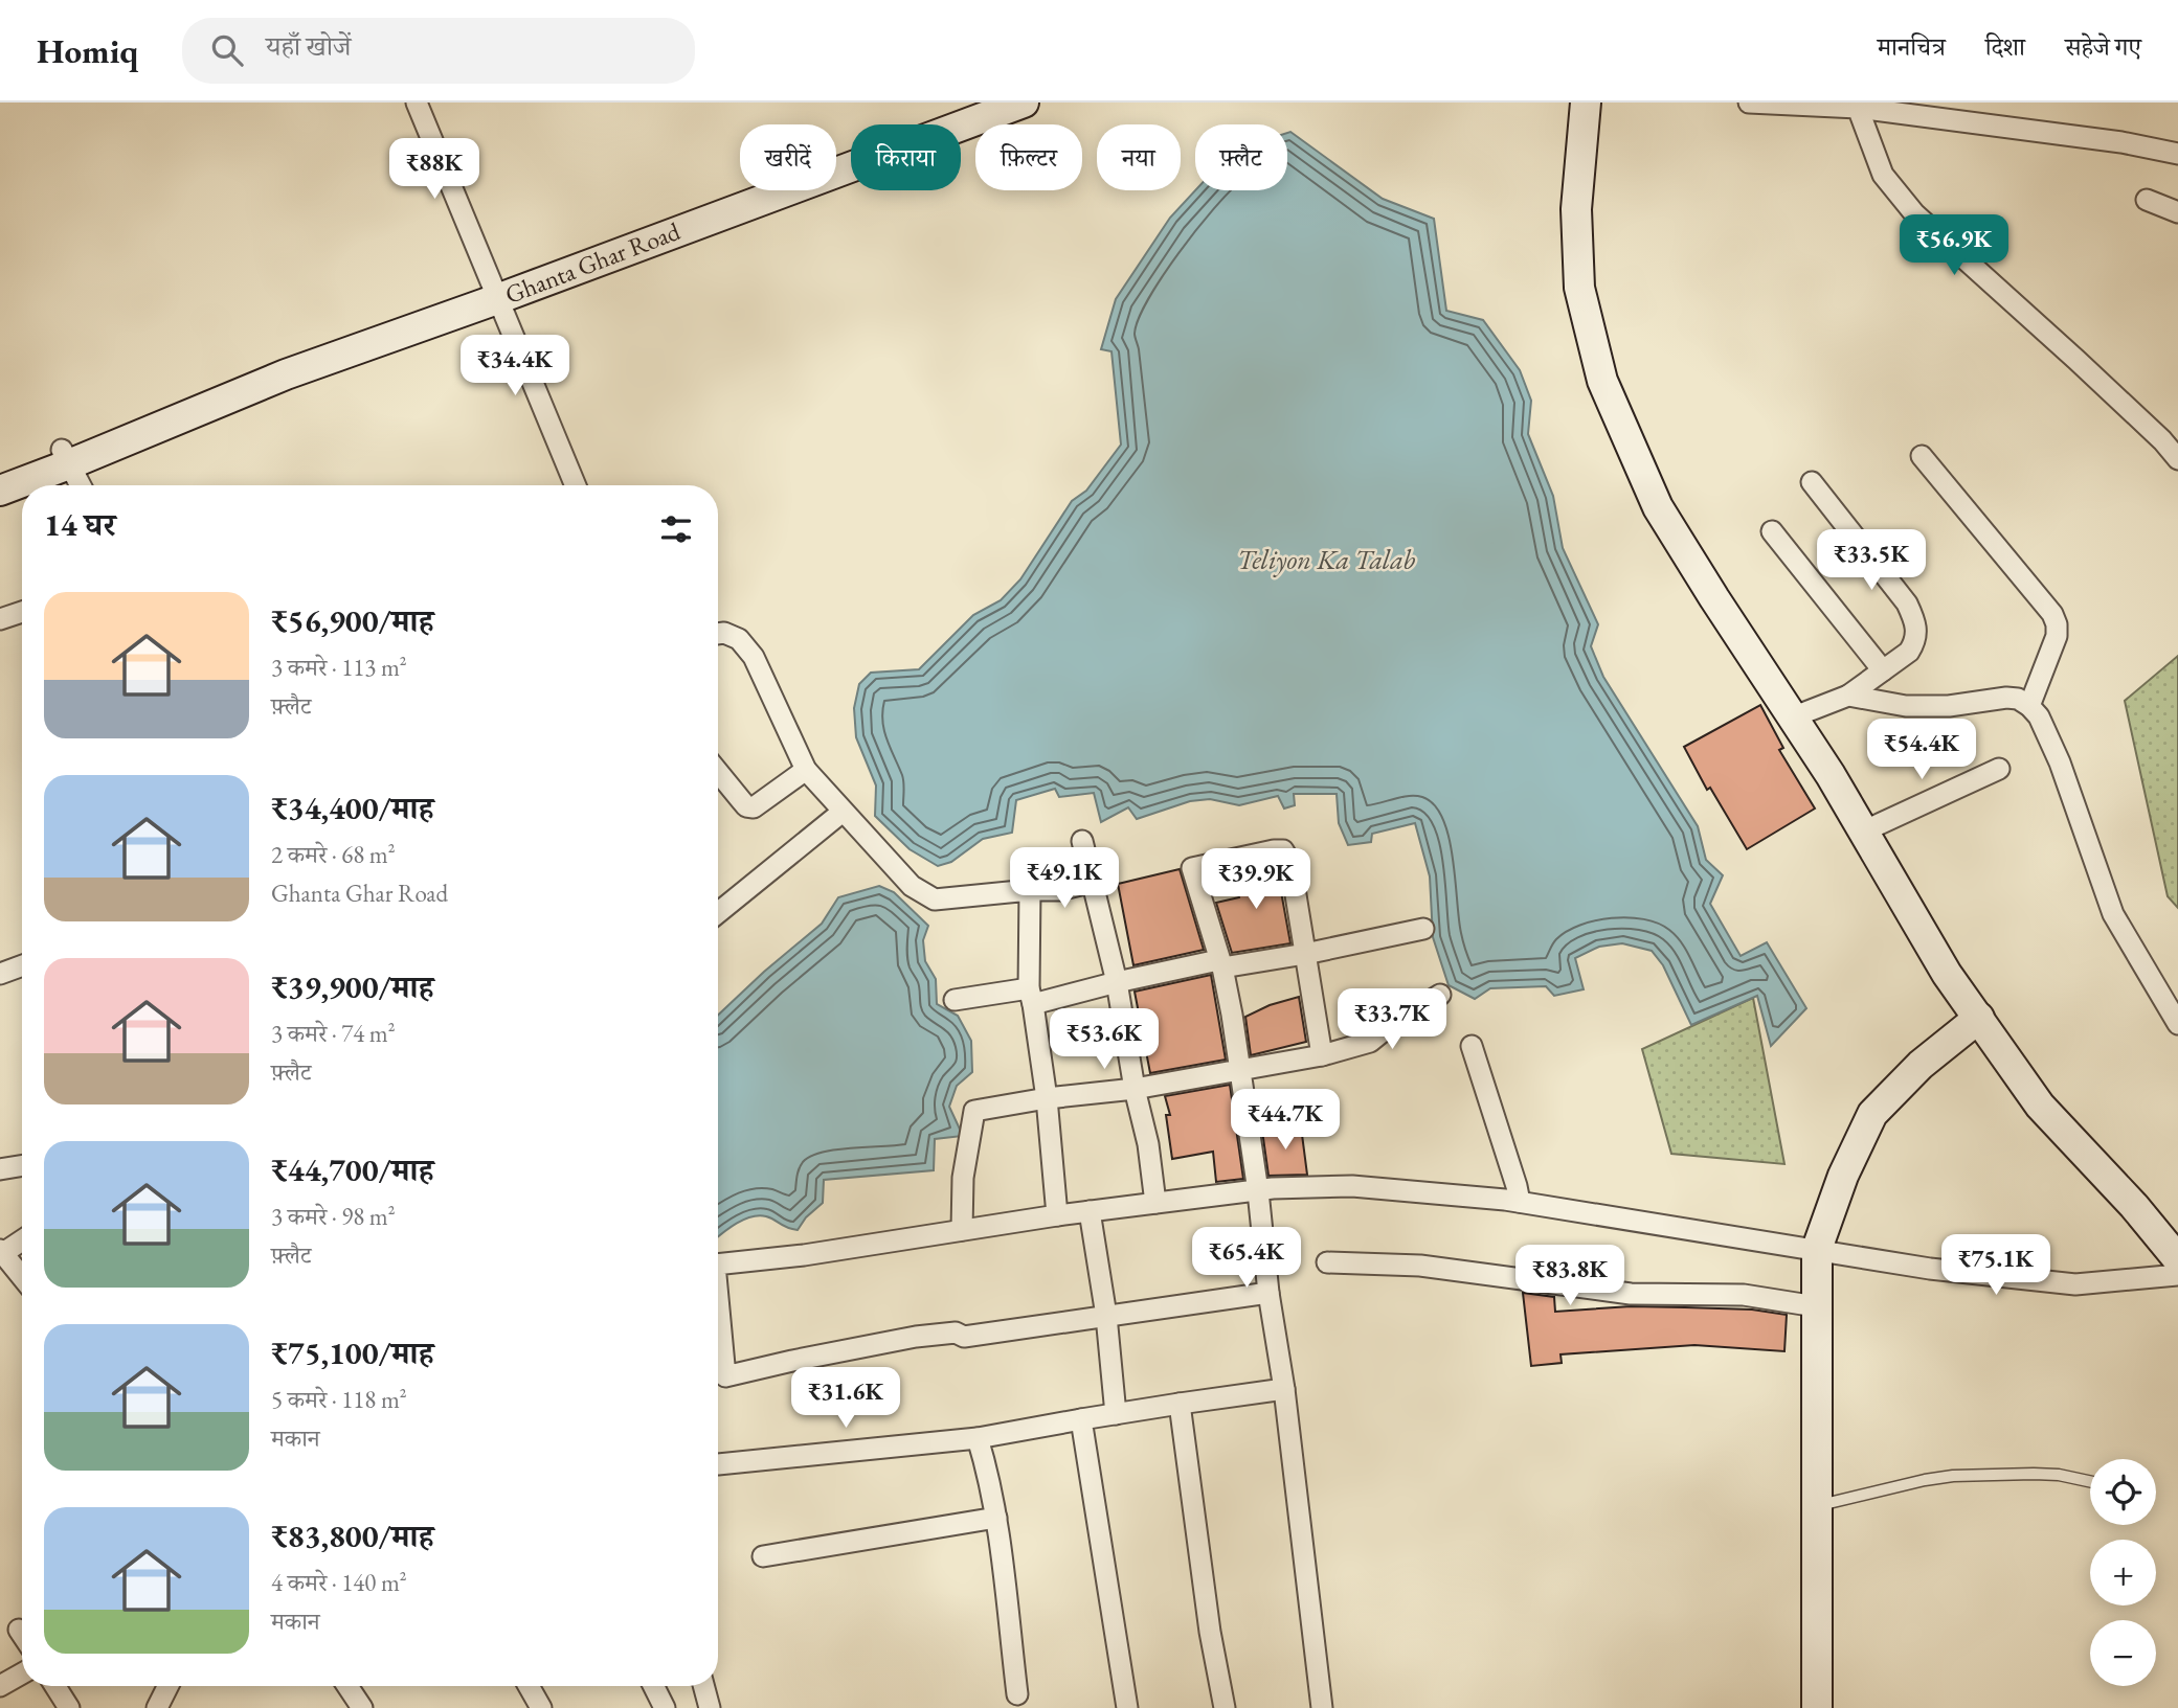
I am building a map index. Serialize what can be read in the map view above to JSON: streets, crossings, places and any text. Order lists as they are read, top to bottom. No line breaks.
{"streets":{"street":["Ghanta Ghar Road"]},"water":["Teliyon Ka Talab"],"page":{"header":"Homiq","search":"यहाँ खोजें","nav":["मानचित्र","दिशा","सहेजे गए"],"chip":["खरीदें","किराया","फ़िल्टर","नया","फ़्लैट"],"price":["₹88K","₹56.9K","₹34.4K","₹33.5K","₹54.4K","₹49.1K","₹39.9K","₹33.7K","₹53.6K","₹44.7K","₹65.4K","₹75.1K","₹83.8K","₹31.6K"],"heading":"14 घर","list":[{"name":"₹56,900/माह","note":"3 कमरे · 113 m² · फ़्लैट"},{"name":"₹34,400/माह","note":"2 कमरे · 68 m² · Ghanta Ghar Road"},{"name":"₹39,900/माह","note":"3 कमरे · 74 m² · फ़्लैट"},{"name":"₹44,700/माह","note":"3 कमरे · 98 m² · फ़्लैट"},{"name":"₹75,100/माह","note":"5 कमरे · 118 m² · मकान"},{"name":"₹83,800/माह","note":"4 कमरे · 140 m² · मकान"}],"map_buttons":["+","−"]}}
